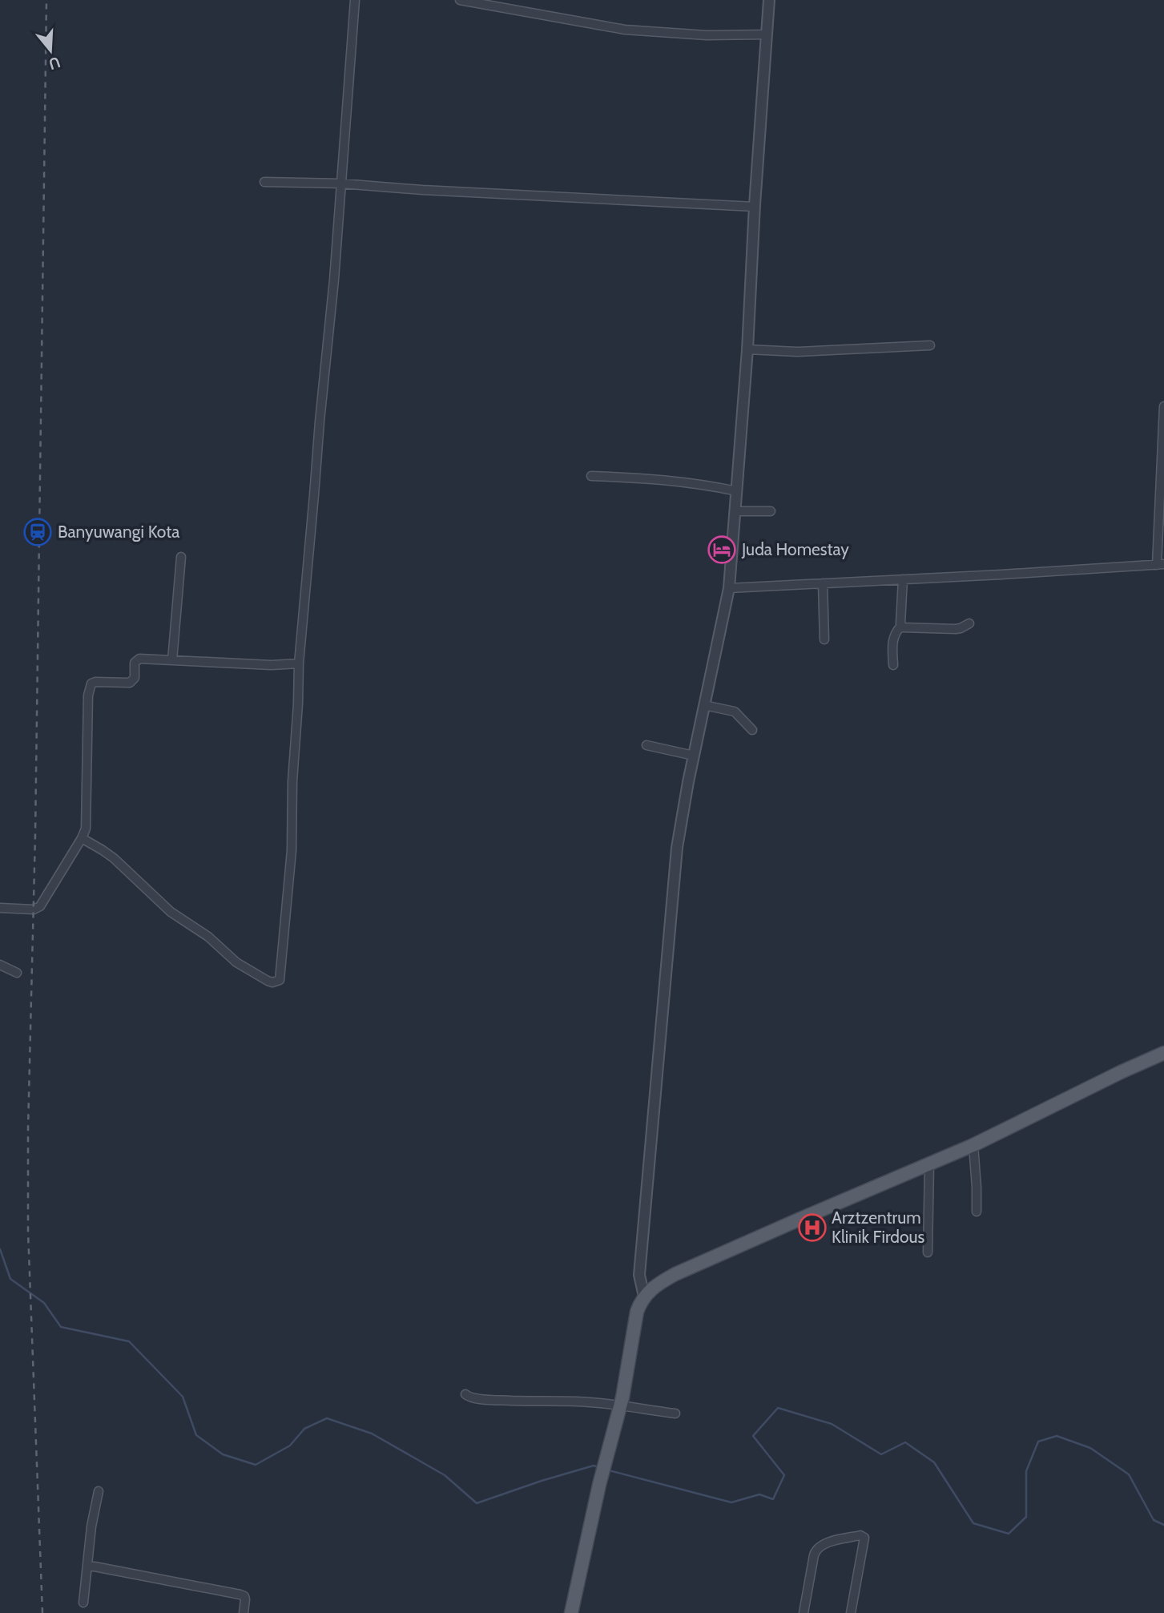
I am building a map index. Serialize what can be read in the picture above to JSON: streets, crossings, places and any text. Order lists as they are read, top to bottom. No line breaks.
{"places":{"station":["Banyuwangi Kota"],"hotel":["Juda Homestay"],"hospital":["Arztzentrum Klinik Firdous"]},"north":"bottom"}
